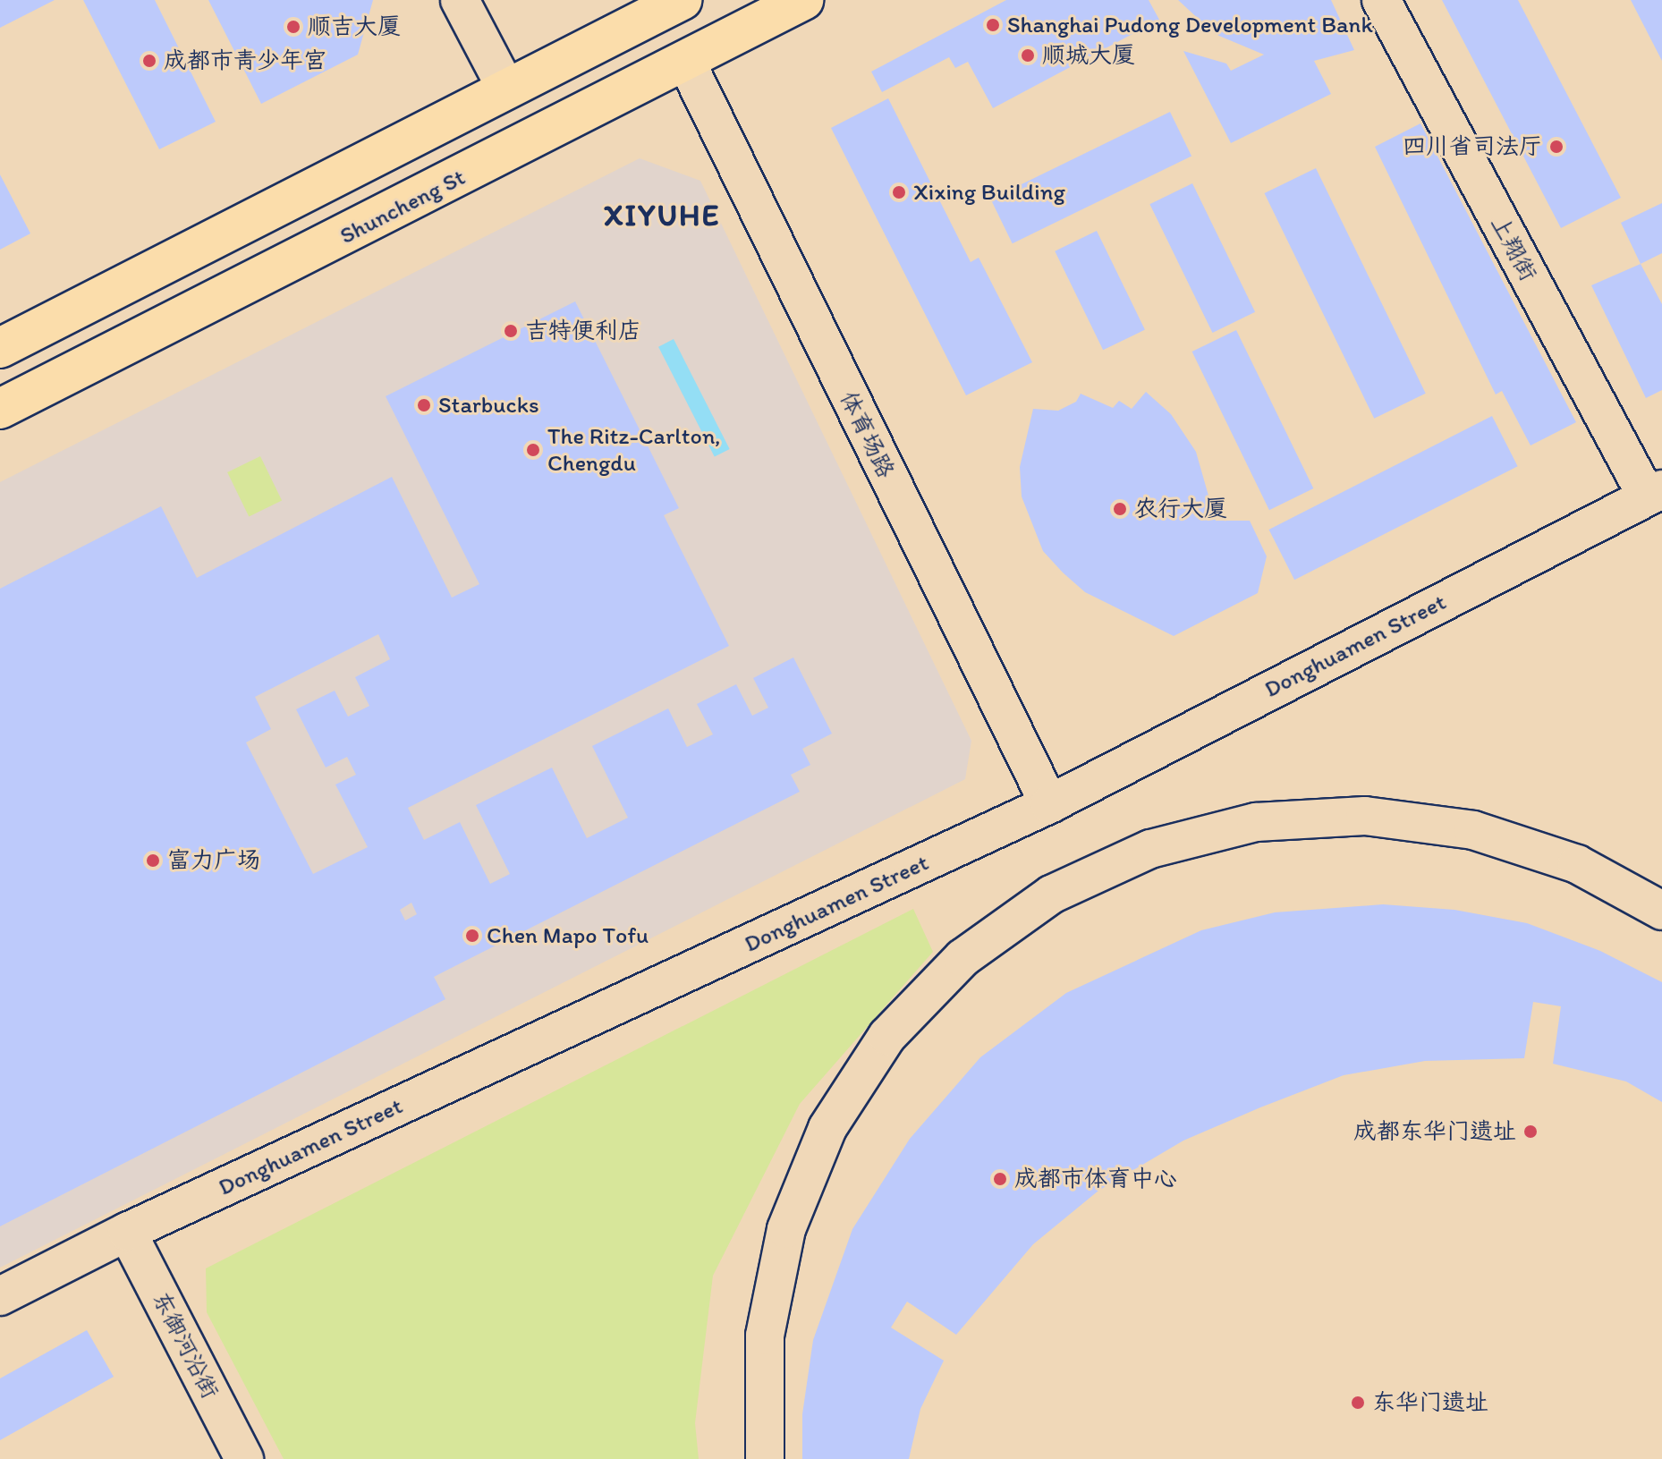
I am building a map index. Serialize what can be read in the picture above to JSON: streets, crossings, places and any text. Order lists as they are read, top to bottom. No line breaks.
{"streets":{"main road":["Shuncheng St"],"street":["上翔街","体育场路","Donghuamen Street","东御河沿街"]},"crossings":[["Shuncheng St","体育场路"],["上翔街","Donghuamen Street"],["体育场路","Donghuamen Street"],["Donghuamen Street","东御河沿街"]],"districts":["XIYUHE"],"places":["Shanghai Pudong Development Bank","顺吉大厦","顺城大厦","成都市青少年宫","四川省司法厅","Xixing Building","吉特便利店","Starbucks","The Ritz-Carlton, Chengdu","农行大厦","富力广场","Chen Mapo Tofu","成都东华门遗址","成都市体育中心","东华门遗址"]}
